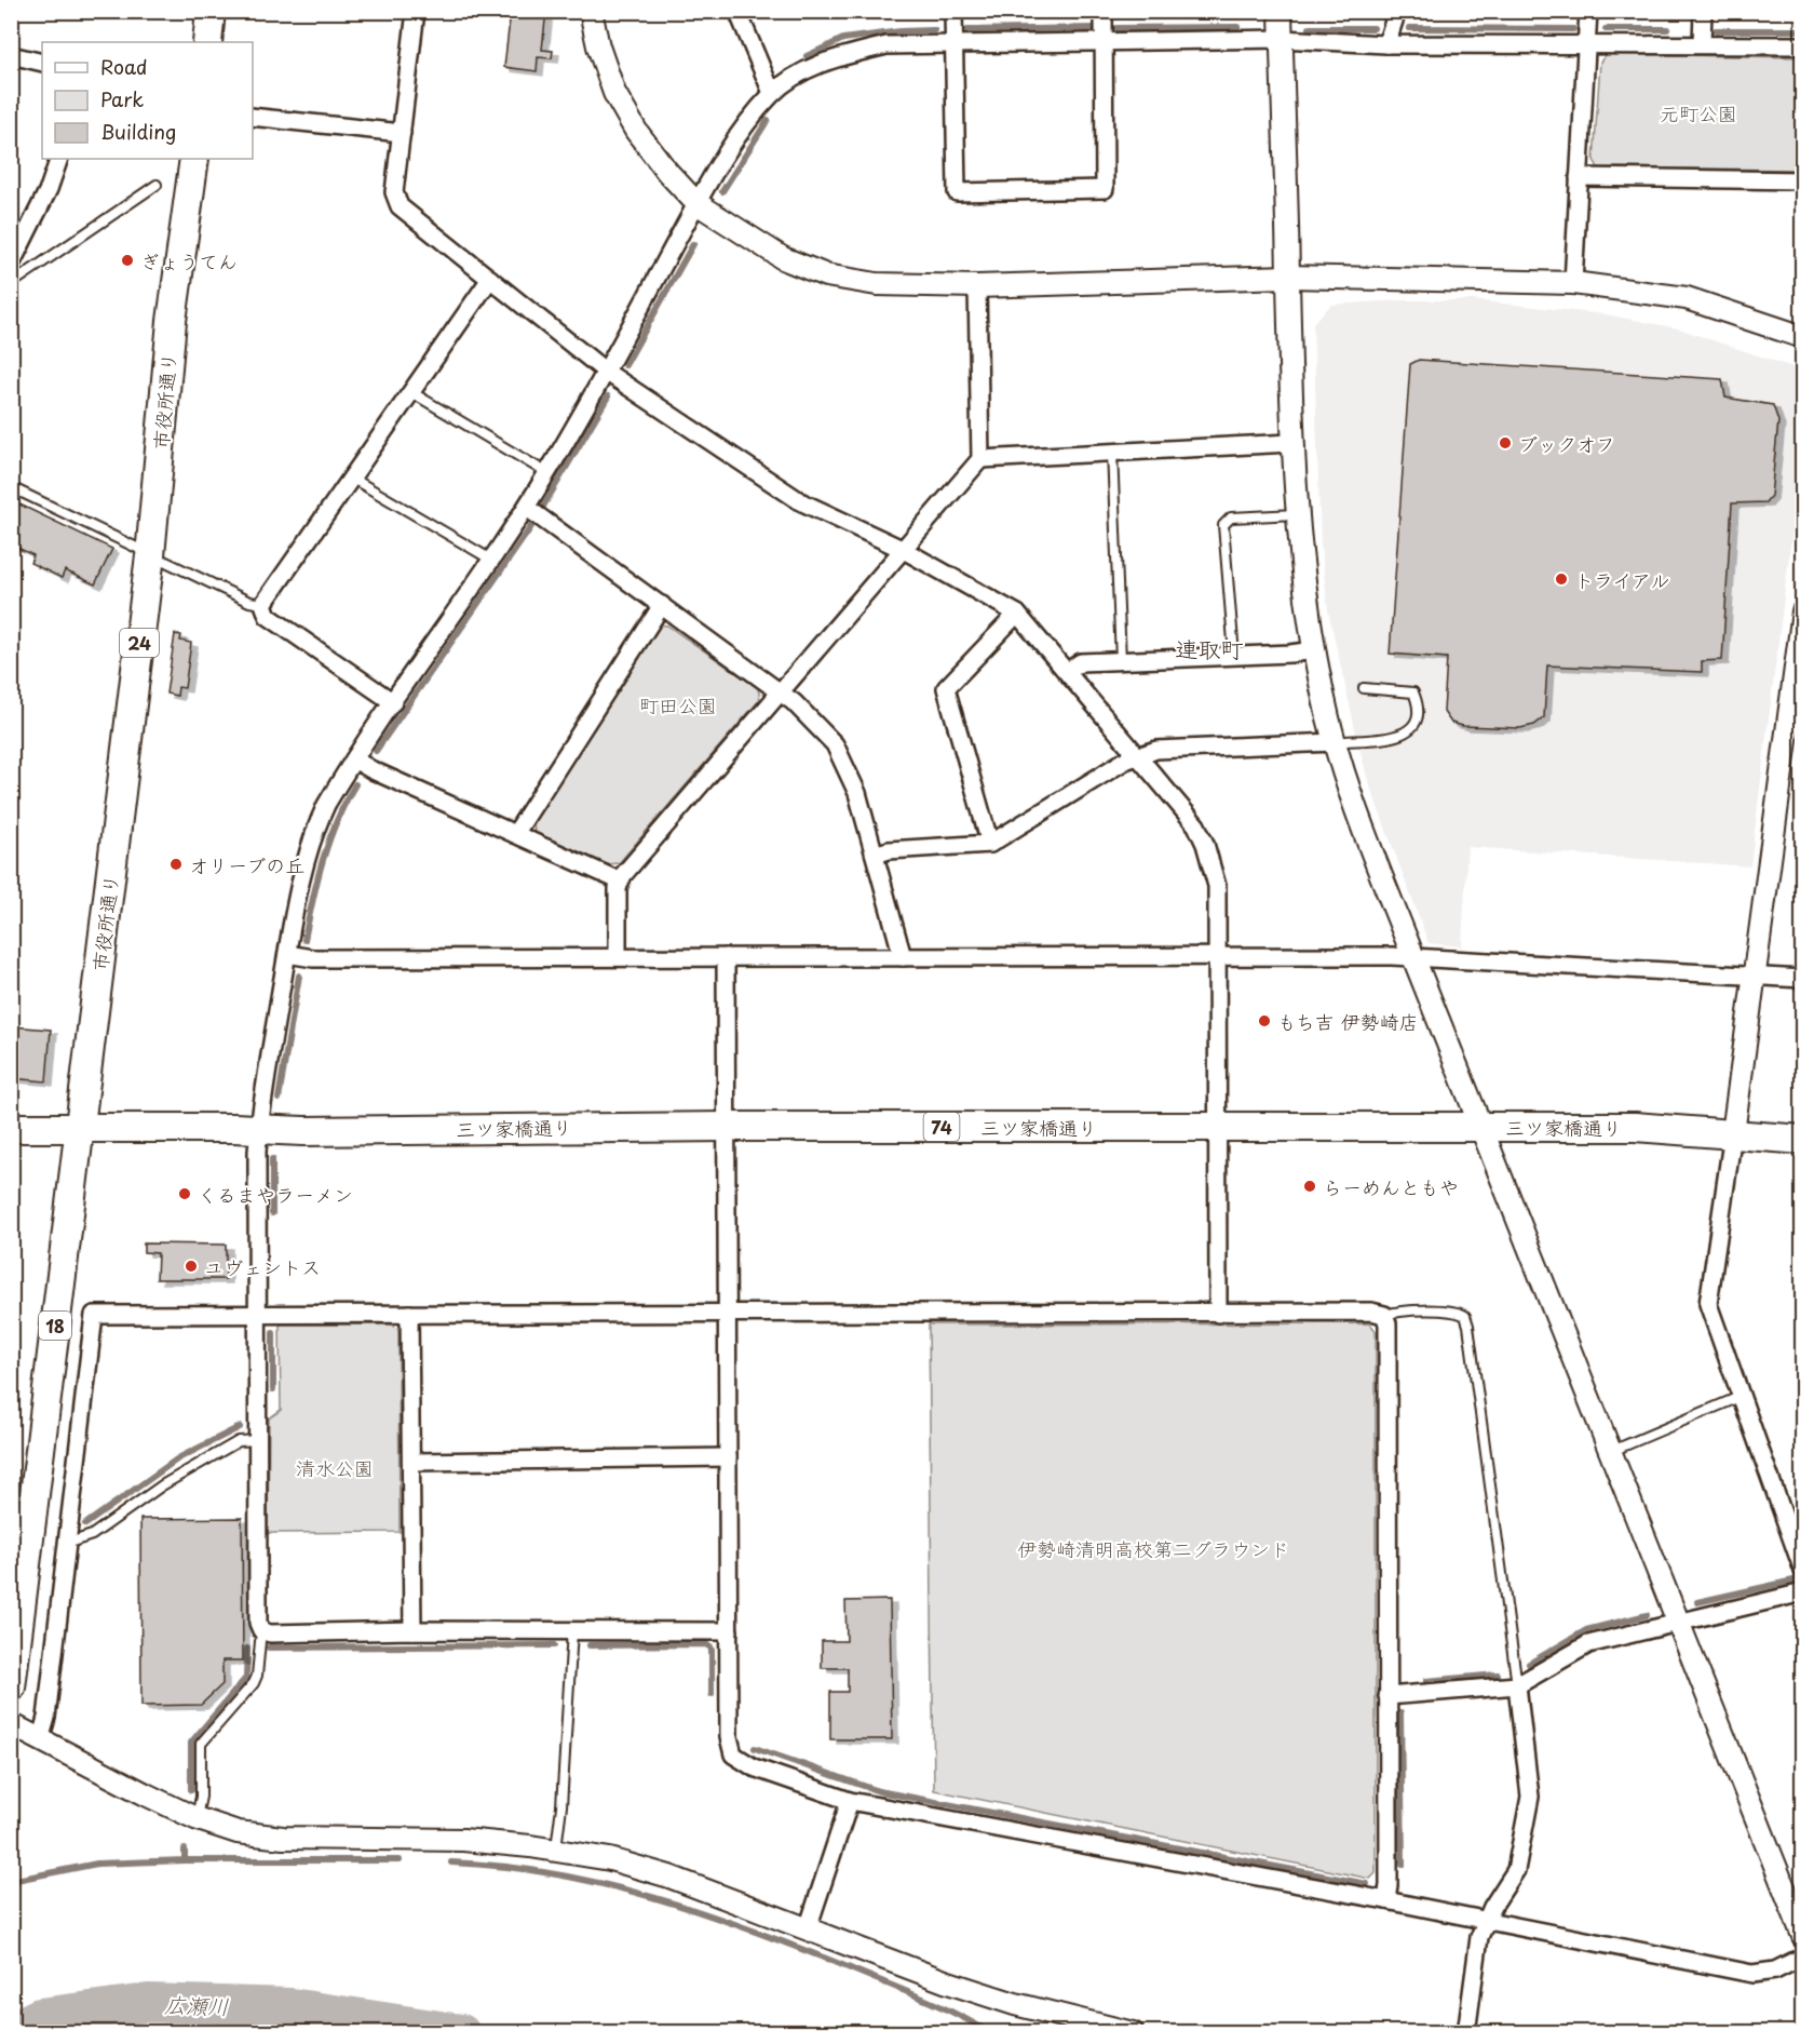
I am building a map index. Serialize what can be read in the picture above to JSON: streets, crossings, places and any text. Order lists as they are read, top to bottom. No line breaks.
{"streets":{"main road":["市役所通り","24","74","三ツ家橋通り","18"]},"crossings":[["市役所通り","三ツ家橋通り"]],"districts":["連取町"],"water":["広瀬川"],"parks":["元町公園","町田公園","清水公園","伊勢崎清明高校第二グラウンド"],"places":["ぎょうてん","ブックオフ","トライアル","オリーブの丘","もち吉 伊勢崎店","らーめんともや","くるまやラーメン","ユヴェントス"],"legend":["Road","Park","Building"]}
